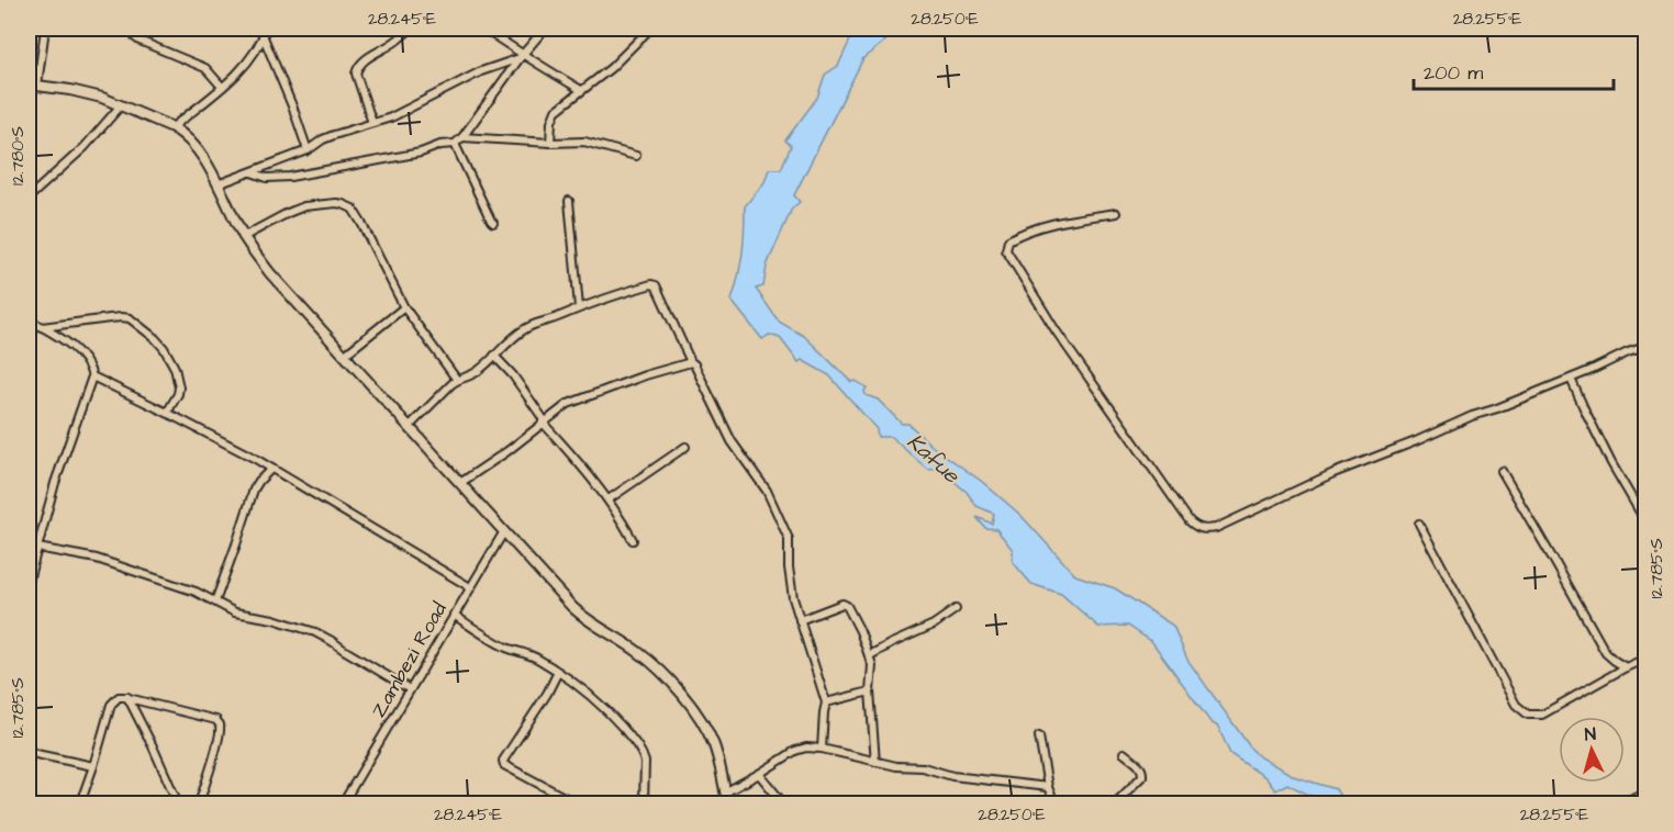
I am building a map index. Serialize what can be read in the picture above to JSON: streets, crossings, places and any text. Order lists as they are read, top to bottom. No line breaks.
{"streets":{"street":["Zambezi Road"]},"water":["Kafue"],"scale_bar":"200 m","north":"top","coordinates":["28.245°E","28.250°E","28.255°E","12.780°S","12.785°S"]}
